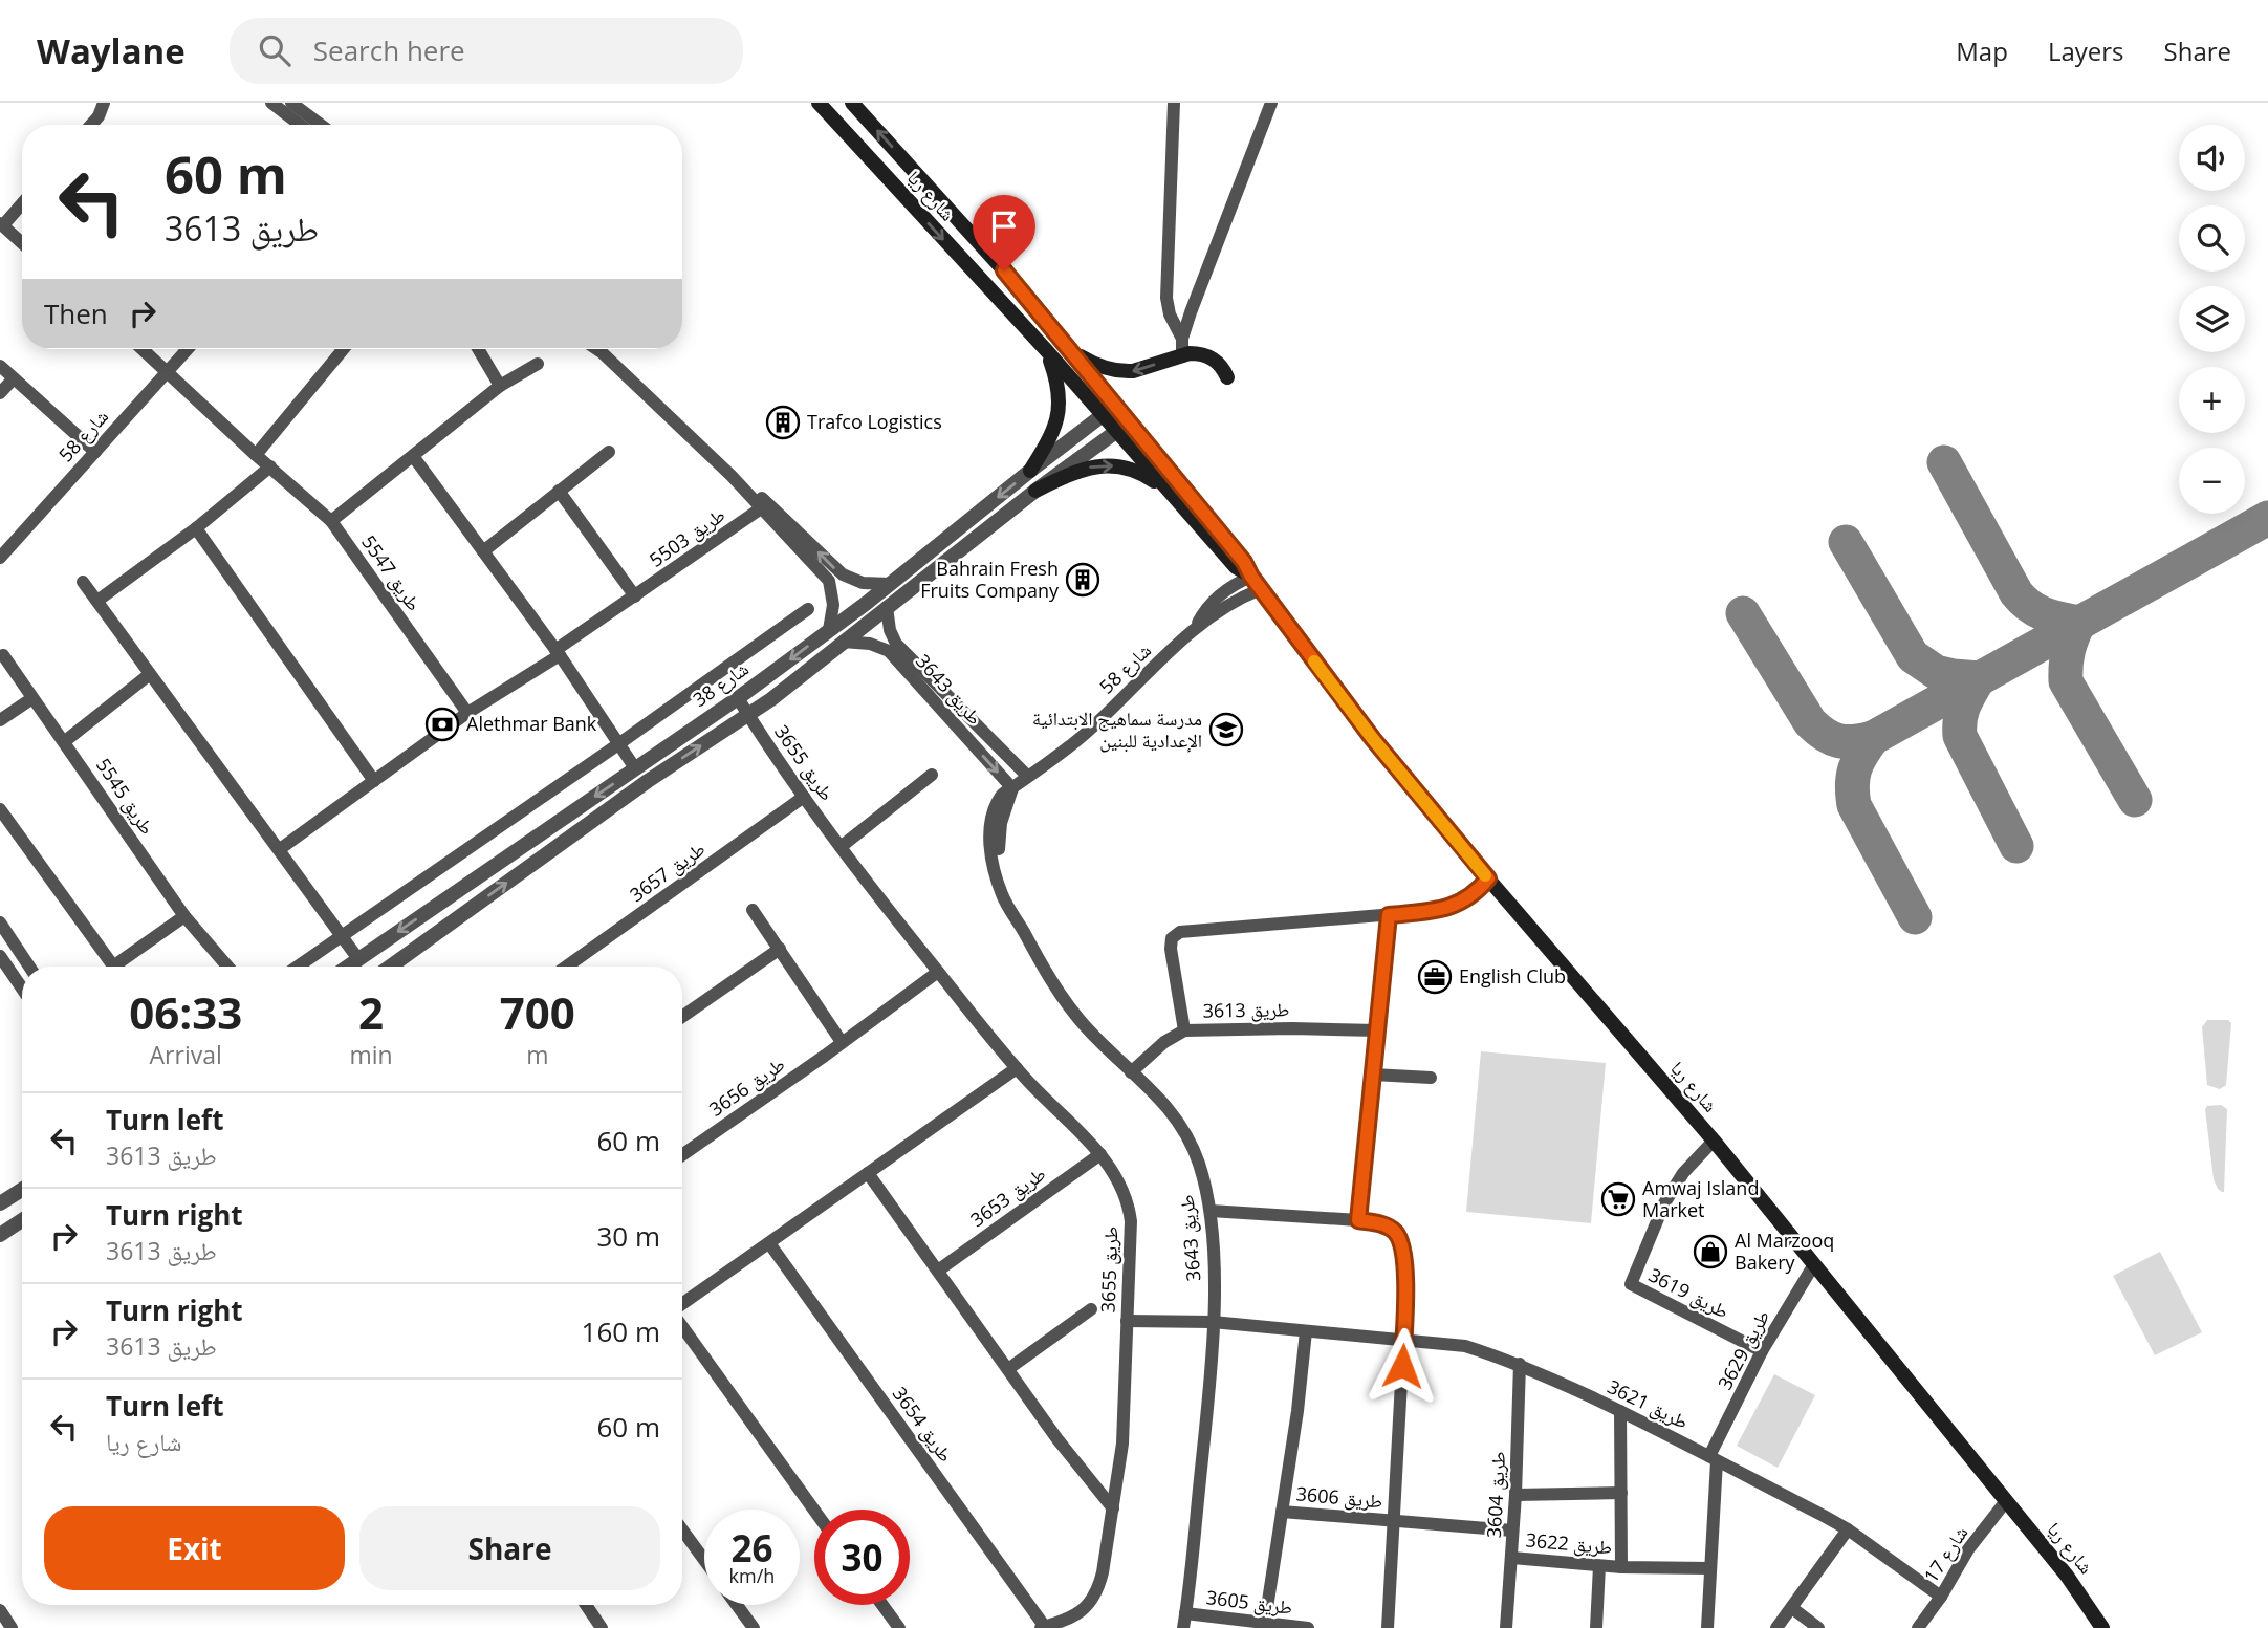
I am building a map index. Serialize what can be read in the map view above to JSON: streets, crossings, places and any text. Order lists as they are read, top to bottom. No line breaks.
{"streets":{"main road":["شارع ريا"],"street":["شارع 58","طريق 5503","طريق 5547","شارع 38","طريق 3643","طريق 3655","طريق 5545","طريق 3657","طريق 3613","طريق 3656","طريق 3653","طريق 3619","طريق 3629","طريق 3621","طريق 3654","طريق 3604","طريق 3606","طريق 3622","شارع 17","طريق 3605"]},"crossings":[["شارع ريا","شارع 58"],["شارع ريا","شارع 38"],["شارع ريا","طريق 3619"],["شارع ريا","طريق 3629"],["شارع ريا","شارع 17"],["شارع 58","طريق 5547"],["شارع 58","طريق 3643"],["شارع 38","طريق 3655"],["طريق 3643","طريق 3613"],["طريق 3643","طريق 3621"],["طريق 3643","طريق 3605"],["طريق 3655","طريق 3657"],["طريق 3655","طريق 3656"],["طريق 3655","طريق 3653"],["طريق 3655","طريق 3621"],["طريق 3655","طريق 3654"],["طريق 3619","طريق 3629"],["طريق 3629","طريق 3621"],["طريق 3629","طريق 3622"],["طريق 3621","طريق 3604"],["طريق 3621","طريق 3606"],["طريق 3621","طريق 3622"],["طريق 3621","شارع 17"],["طريق 3604","طريق 3606"],["طريق 3604","طريق 3622"]],"places":{"building":["Trafco Logistics","Bahrain Fresh Fruits Company"],"bank":["Alethmar Bank"],"school or university":["مدرسة سماهيج الابتدائية الإعدادية للبنين"],"office":["English Club"],"supermarket":["Amwaj Island Market"],"shop":["Al Marzooq Bakery"]},"page":{"header":"Waylane","search":"Search here","nav":["Map","Layers","Share"],"map_buttons":["+","−"],"turn":["60 m","طريق 3613"],"then":"Then","eta":["06:33","Arrival","2","min","700","m"],"list":[{"name":"Turn left","note":"طريق 3613","value":"60 m"},{"name":"Turn right","note":"طريق 3613","value":"30 m"},{"name":"Turn right","note":"طريق 3613","value":"160 m"},{"name":"Turn left","note":"شارع ريا","value":"60 m"}],"buttons":["Exit","Share"],"speed":"26 km/h","limit":"30"}}
